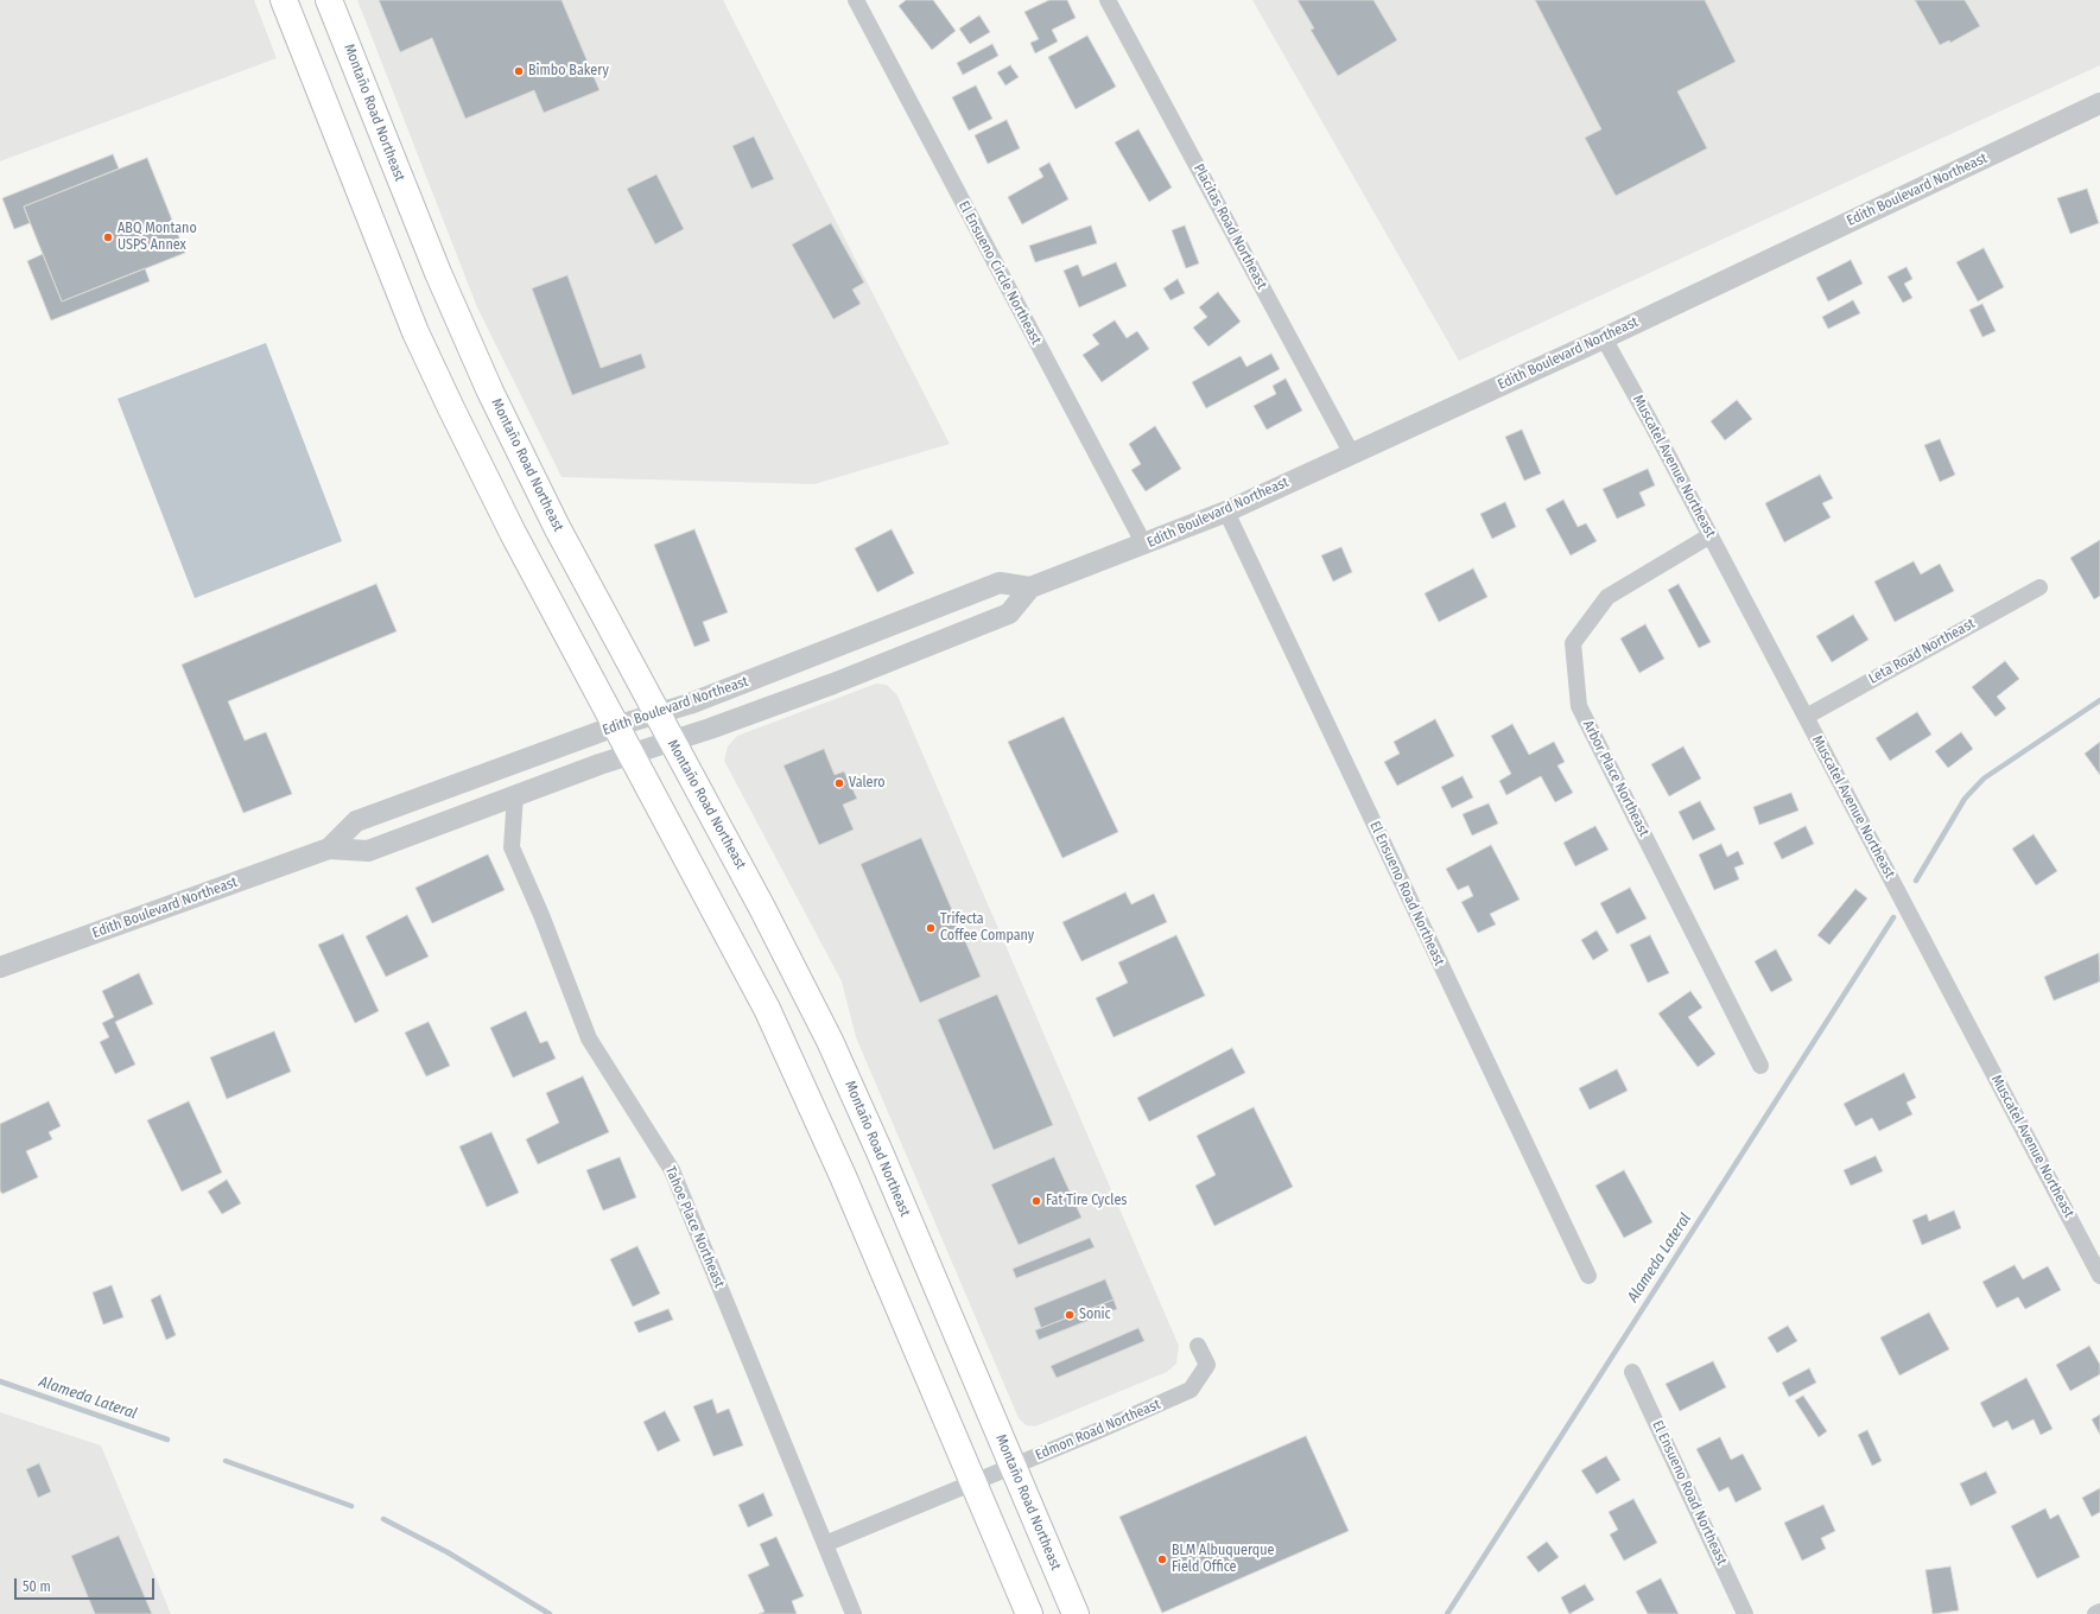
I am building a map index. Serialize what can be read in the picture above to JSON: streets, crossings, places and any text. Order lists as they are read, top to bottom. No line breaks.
{"streets":{"main road":["Montaño Road Northeast"],"street":["Edith Boulevard Northeast","Placitas Road Northeast","El Ensueno Circle Northeast","Muscatel Avenue Northeast","Leta Road Northeast","Arbor Place Northeast","El Ensueno Road Northeast","Tahoe Place Northeast","Edmon Road Northeast"]},"crossings":[["Montaño Road Northeast","Edith Boulevard Northeast"],["Montaño Road Northeast","Edmon Road Northeast"],["Edith Boulevard Northeast","Placitas Road Northeast"],["Edith Boulevard Northeast","El Ensueno Circle Northeast"],["Edith Boulevard Northeast","Muscatel Avenue Northeast"],["Edith Boulevard Northeast","El Ensueno Road Northeast"],["Edith Boulevard Northeast","Tahoe Place Northeast"],["Muscatel Avenue Northeast","Leta Road Northeast"],["Muscatel Avenue Northeast","Arbor Place Northeast"],["Tahoe Place Northeast","Edmon Road Northeast"]],"water":["Alameda Lateral"],"places":["Bimbo Bakery","ABQ Montano USPS Annex","Valero","Trifecta Coffee Company","Fat Tire Cycles","Sonic","BLM Albuquerque Field Office"],"scale_bar":"50 m"}
